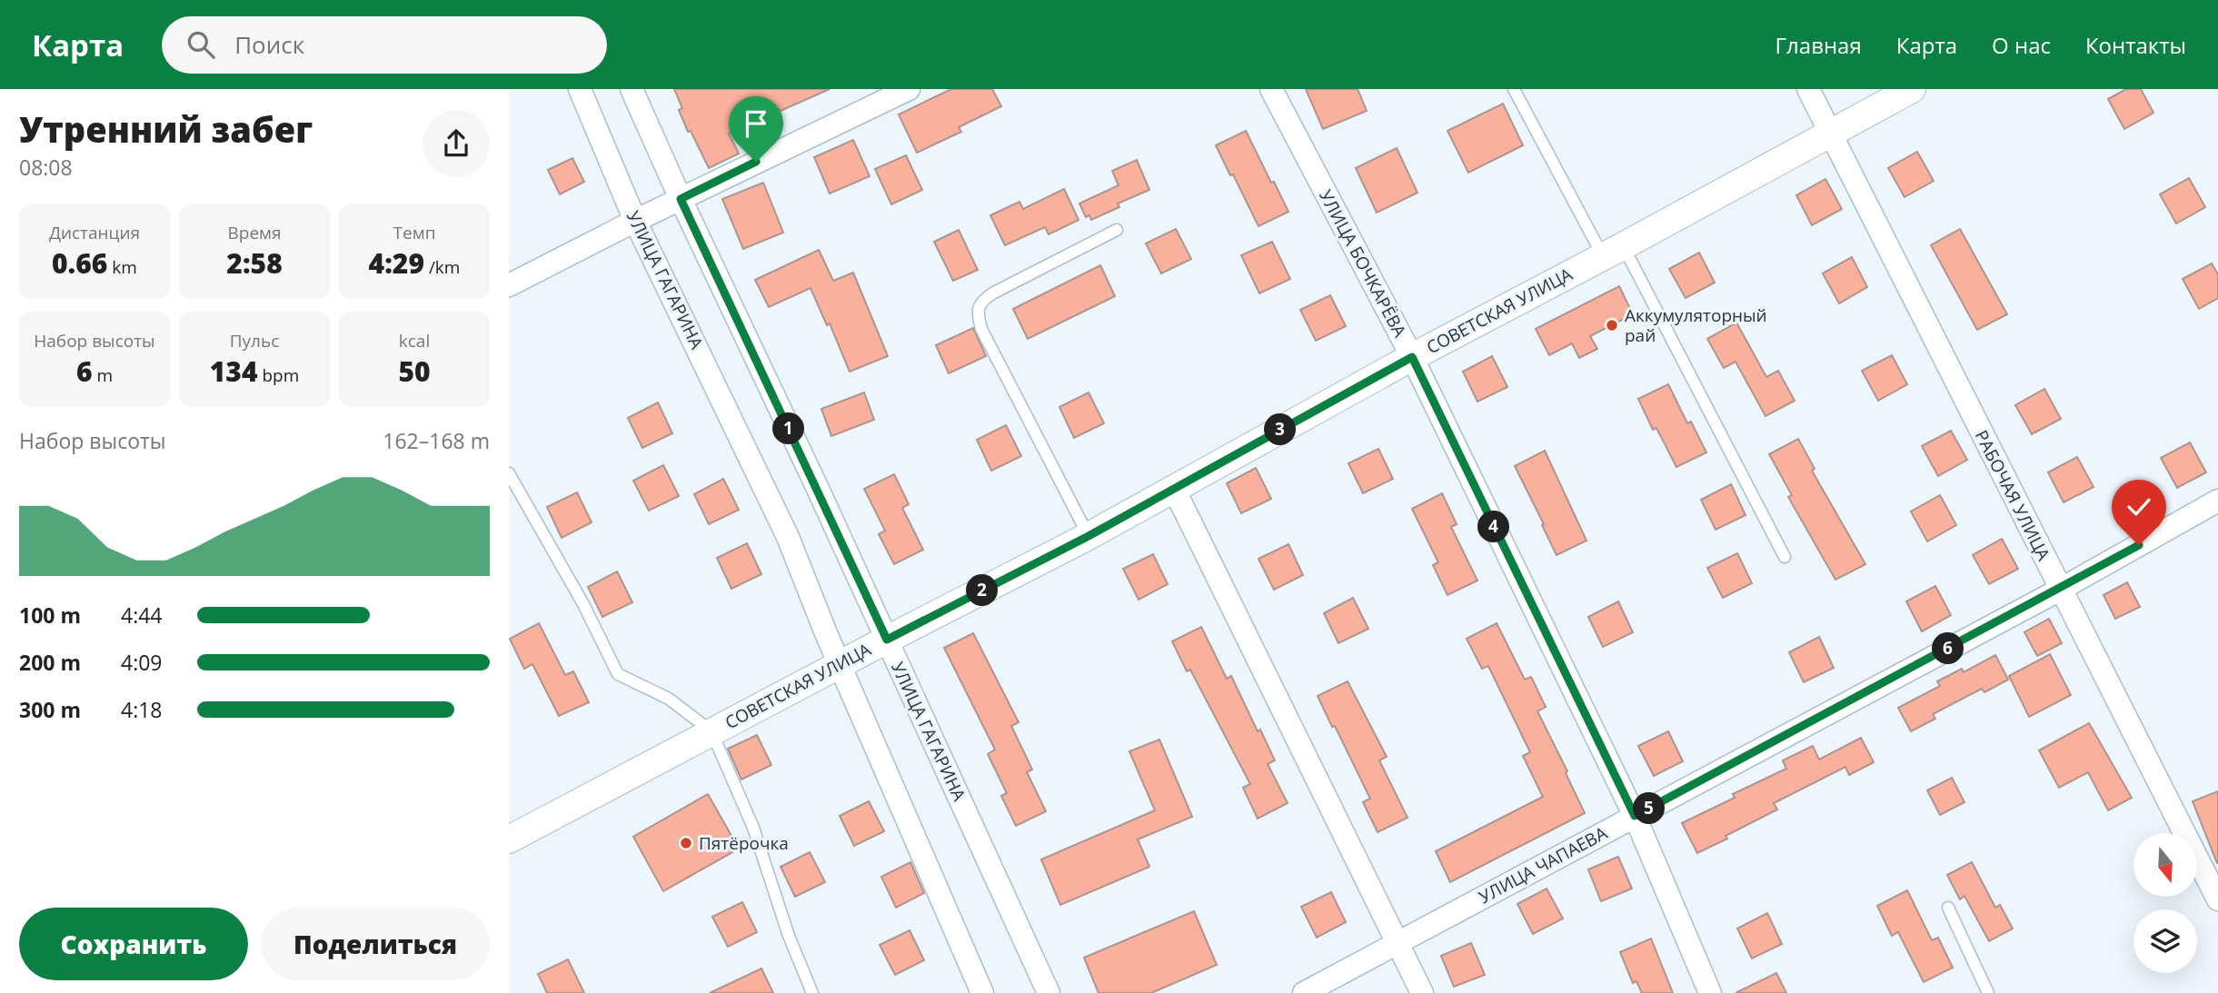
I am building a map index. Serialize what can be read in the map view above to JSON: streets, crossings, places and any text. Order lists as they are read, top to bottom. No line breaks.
{"streets":{"street":["УЛИЦА БОЧКАРЁВА","УЛИЦА ГАГАРИНА","СОВЕТСКАЯ УЛИЦА","РАБОЧАЯ УЛИЦА","УЛИЦА ЧАПАЕВА"]},"crossings":[["УЛИЦА БОЧКАРЁВА","СОВЕТСКАЯ УЛИЦА"],["УЛИЦА БОЧКАРЁВА","УЛИЦА ЧАПАЕВА"],["УЛИЦА ГАГАРИНА","СОВЕТСКАЯ УЛИЦА"],["СОВЕТСКАЯ УЛИЦА","РАБОЧАЯ УЛИЦА"],["РАБОЧАЯ УЛИЦА","УЛИЦА ЧАПАЕВА"]],"places":["Аккумуляторный рай","Пятёрочка"],"north":"bottom","page":{"header":"Карта","search":"Поиск","nav":["Главная","Карта","О нас","Контакты"],"heading":["Утренний забег","08:08"],"stats":[["Дистанция","0.66 km"],["Время","2:58"],["Темп","4:29 /km"],["Набор высоты","6 m"],["Пульс","134 bpm"],["kcal","50"]],"pins":["1","3","4","2","6","5"],"chart":["Набор высоты","162–168 m"],"list":[{"name":"100 m","note":"4:44"},{"name":"200 m","note":"4:09"},{"name":"300 m","note":"4:18"}],"buttons":["Сохранить","Поделиться"]}}
